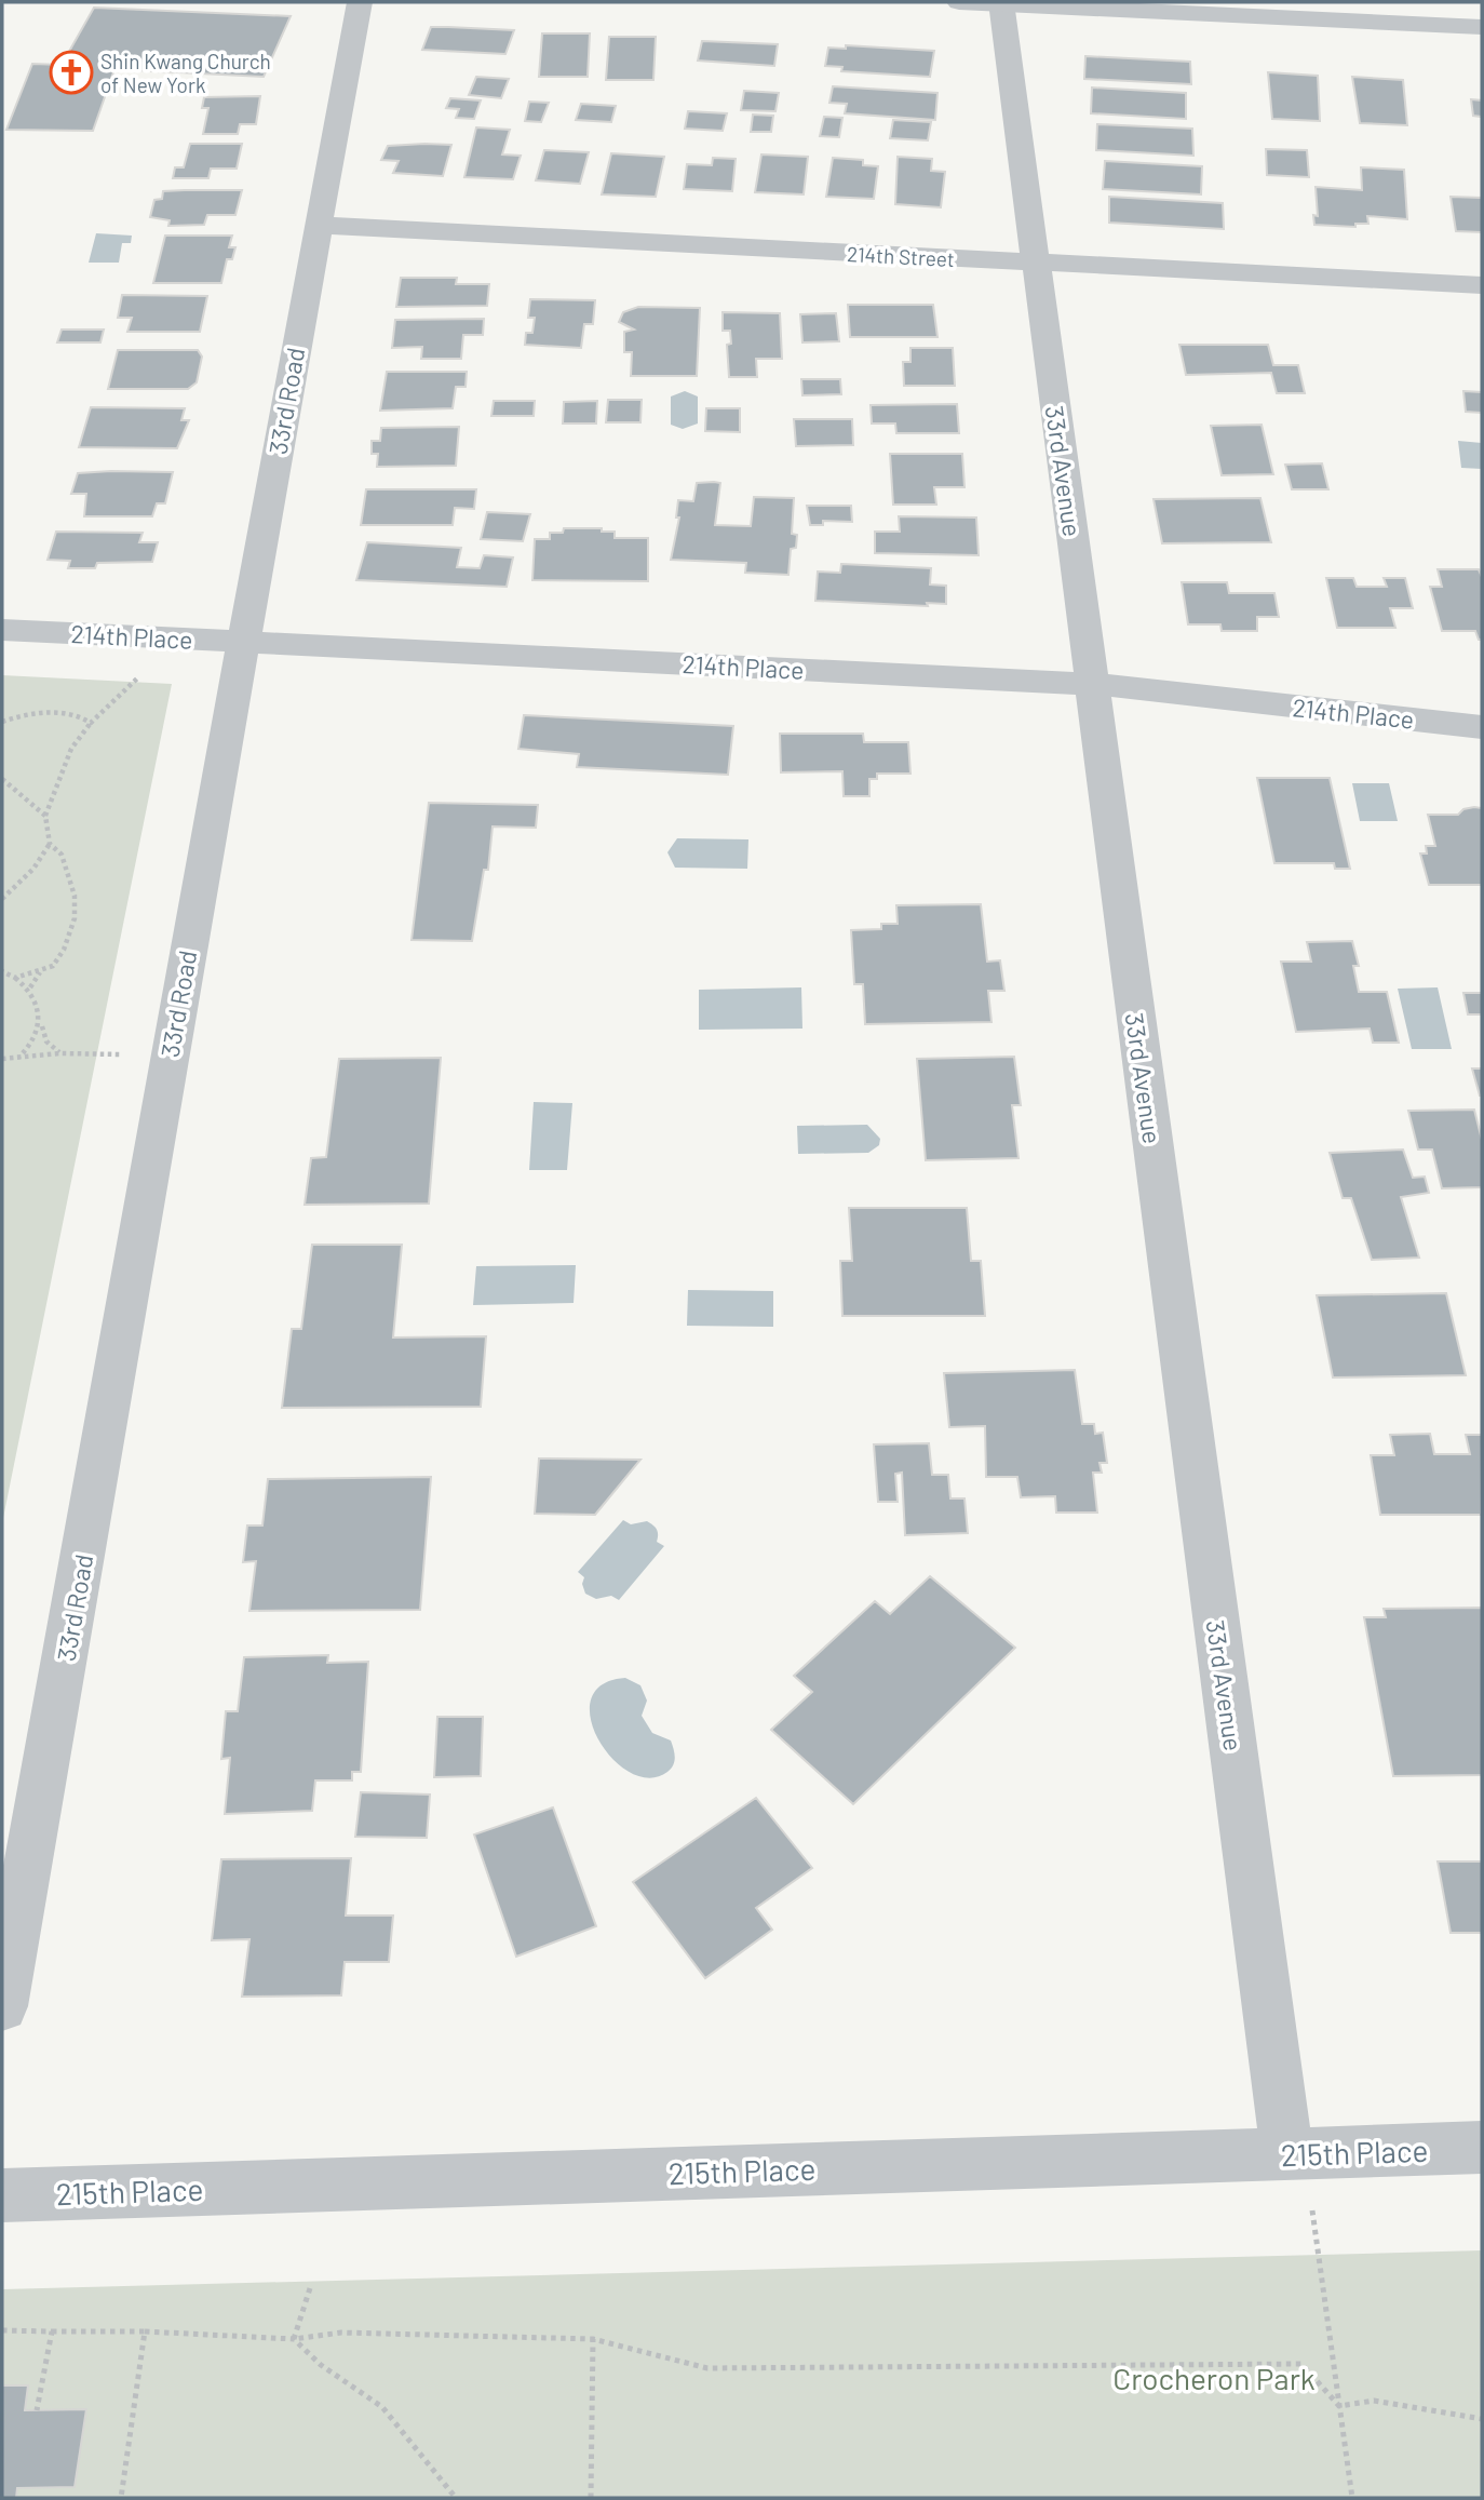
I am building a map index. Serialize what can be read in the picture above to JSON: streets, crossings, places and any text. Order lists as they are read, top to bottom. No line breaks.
{"streets":{"street":["214th Street","33rd Road","33rd Avenue","214th Place","215th Place"]},"crossings":[["214th Street","33rd Road"],["214th Street","33rd Avenue"],["33rd Road","214th Place"],["33rd Avenue","214th Place"],["33rd Avenue","215th Place"]],"parks":["Crocheron Park"],"places":{"church":["Shin Kwang Church of New York"]}}
